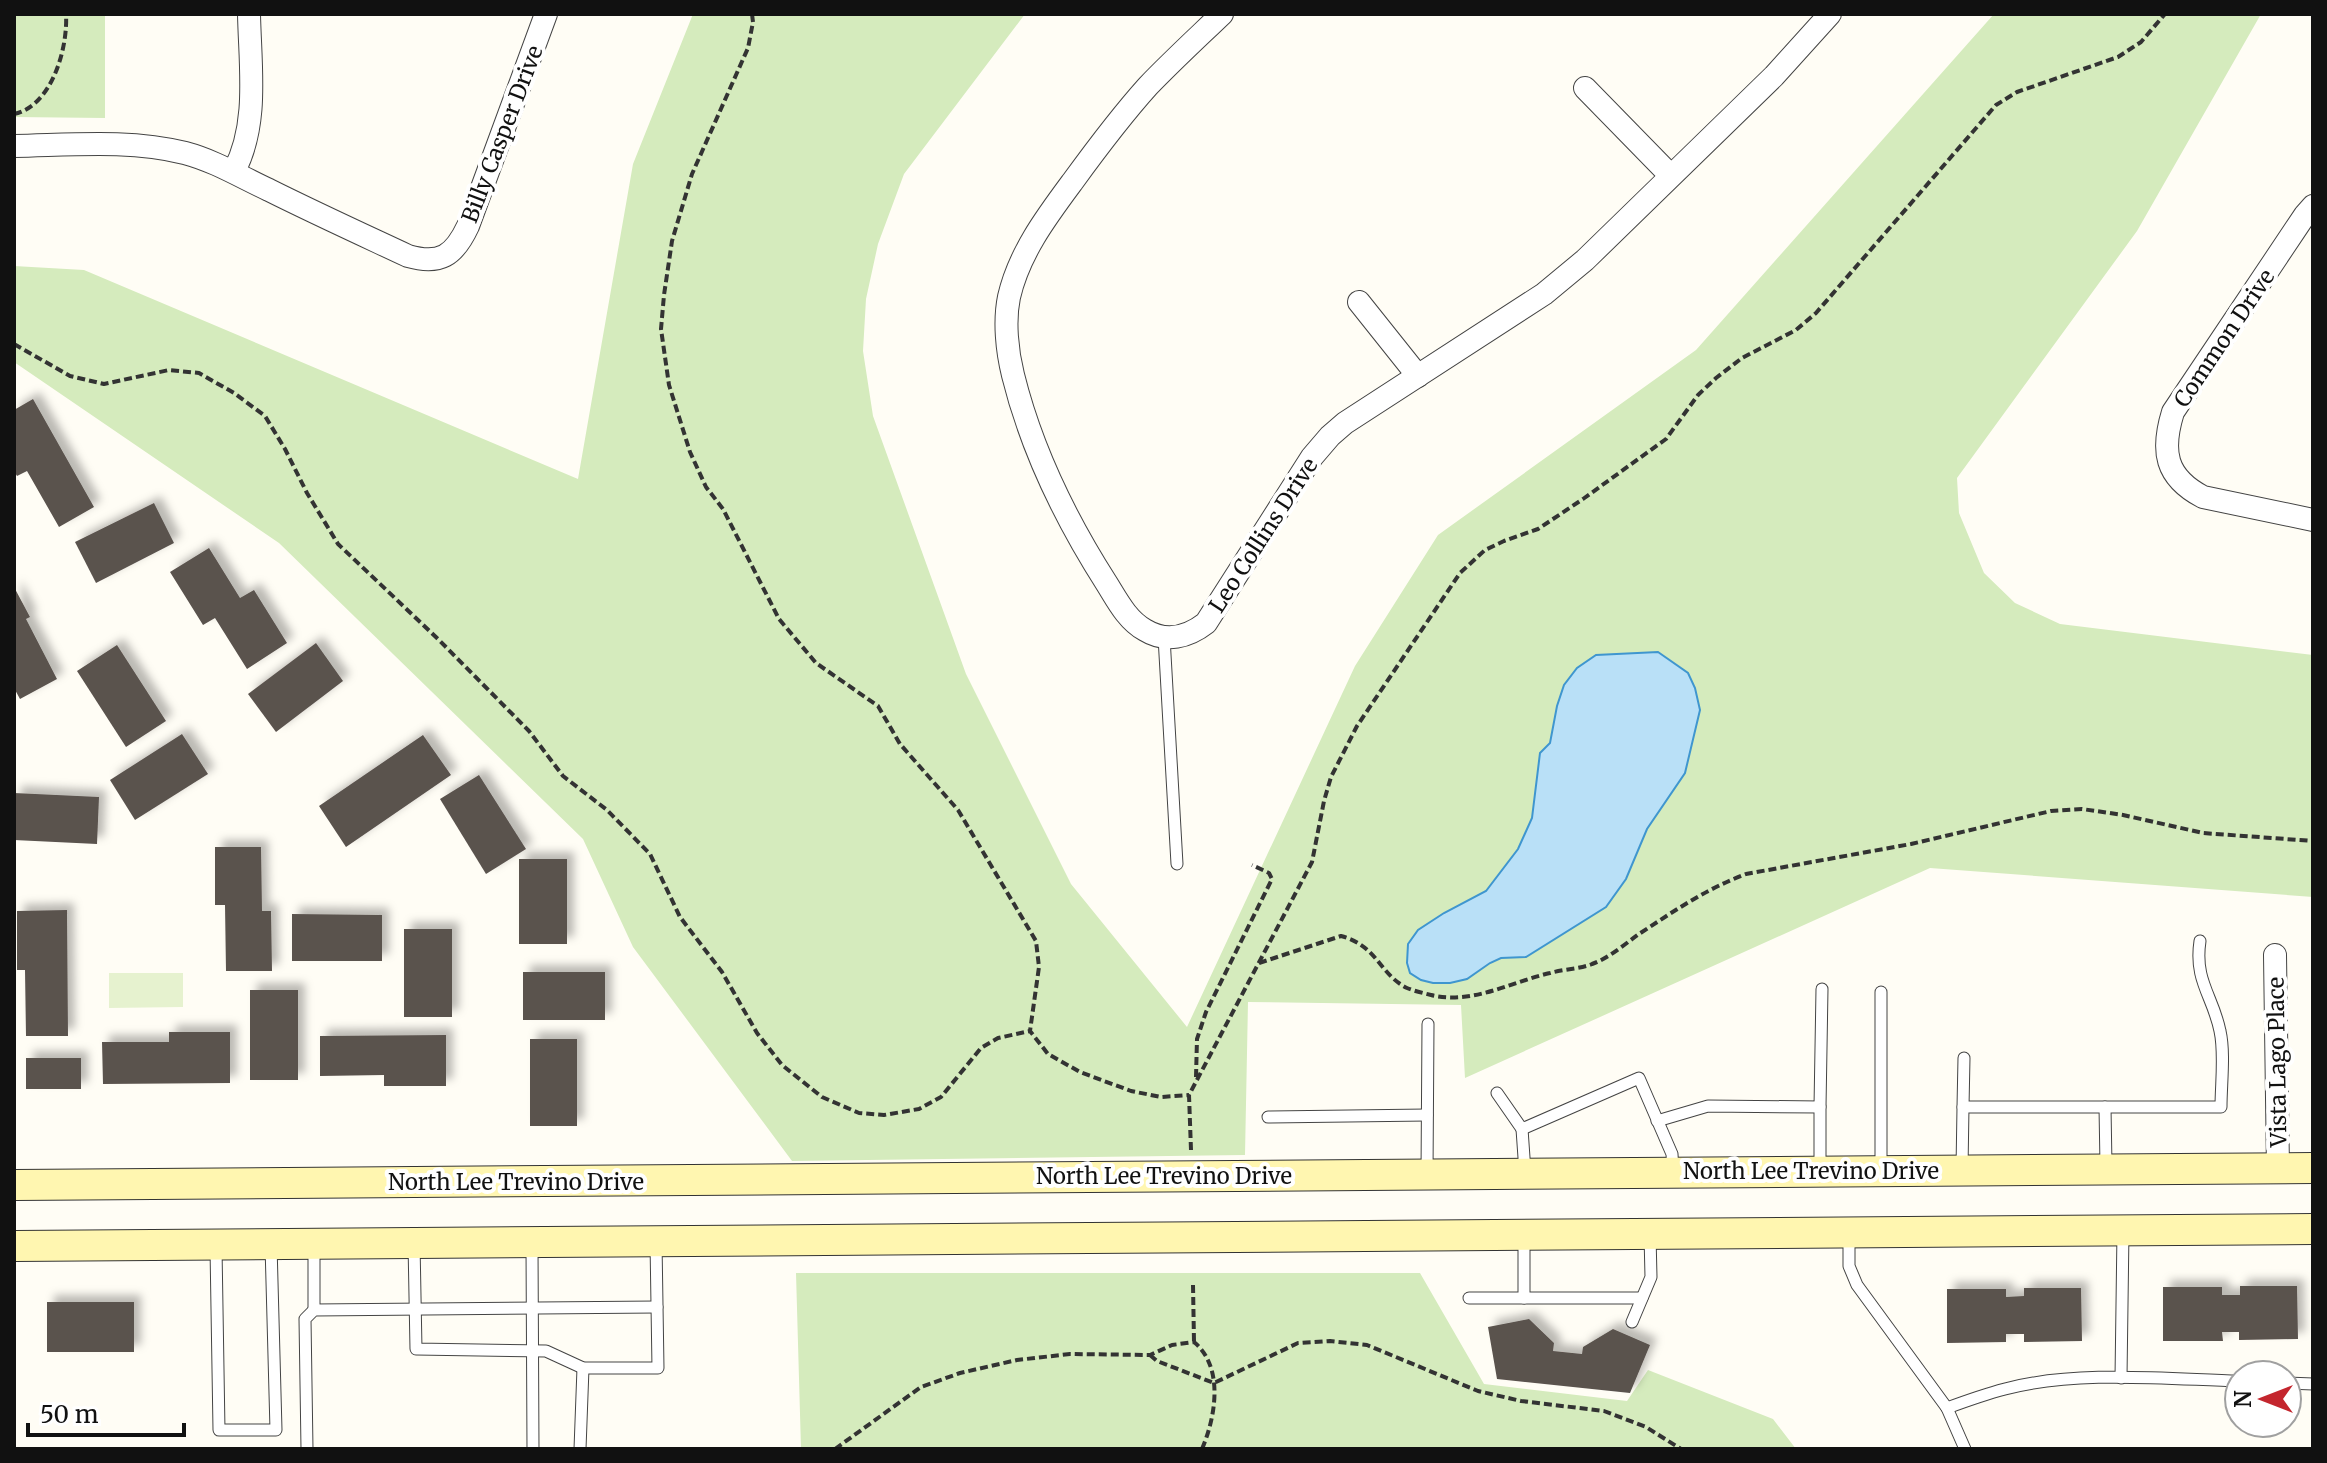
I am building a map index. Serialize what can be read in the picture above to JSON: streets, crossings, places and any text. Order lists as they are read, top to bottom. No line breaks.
{"streets":{"main road":["North Lee Trevino Drive"],"street":["Billy Casper Drive","Common Drive","Leo Collins Drive","Vista Lago Place"]},"crossings":[["Vista Lago Place","North Lee Trevino Drive"]],"scale_bar":"50 m","north":"left"}
